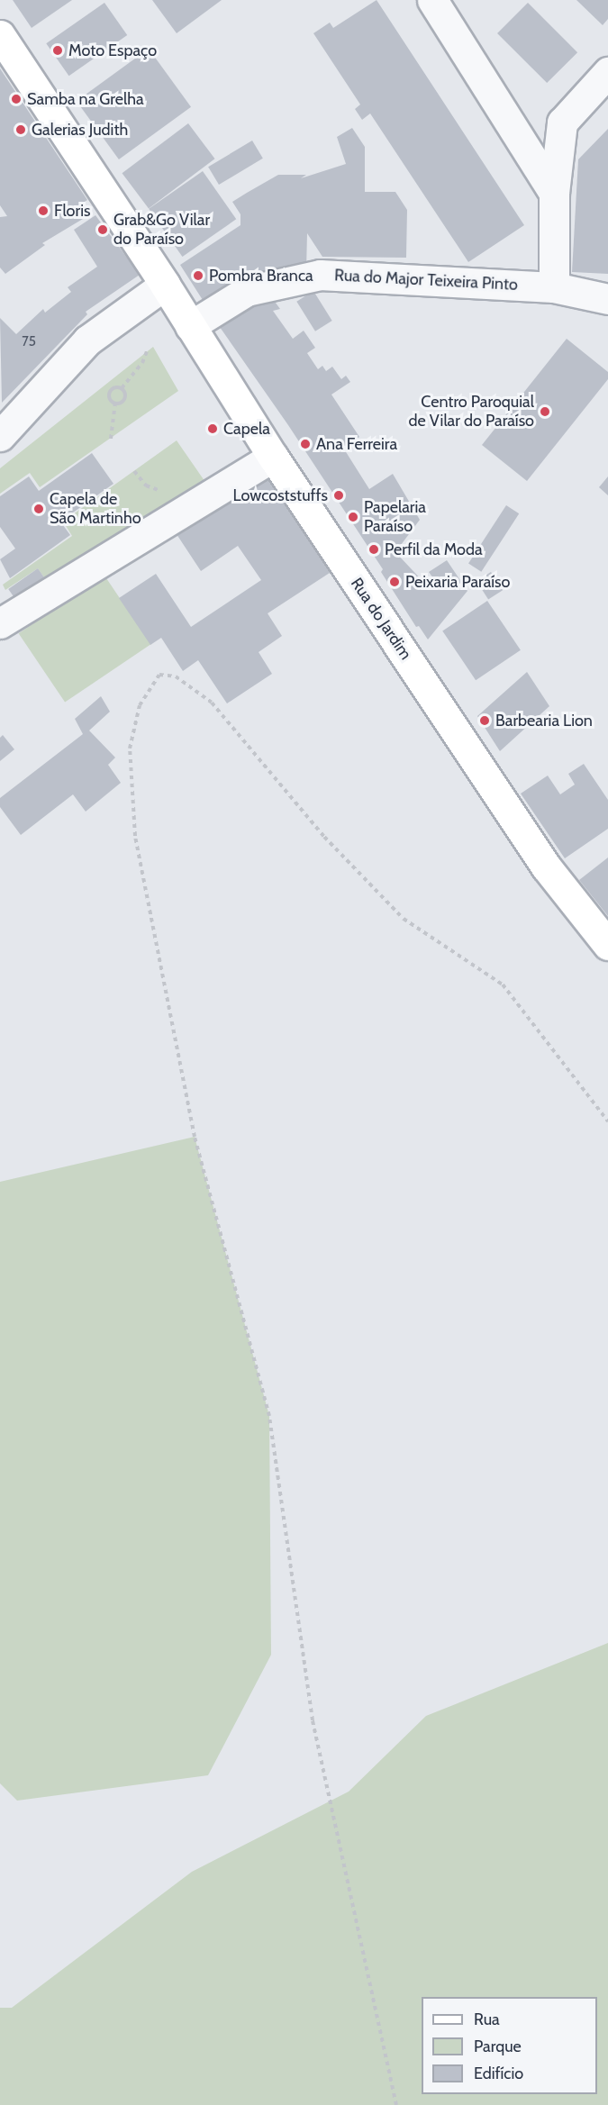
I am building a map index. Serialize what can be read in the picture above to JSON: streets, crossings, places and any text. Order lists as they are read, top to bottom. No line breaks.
{"streets":{"main road":["Rua do Jardim"],"street":["Rua do Major Teixeira Pinto"]},"crossings":[["Rua do Major Teixeira Pinto","Rua do Jardim"]],"places":["Moto Espaço","Samba na Grelha","Galerias Judith","Floris","Grab&Go Vilar do Paraíso","Pombra Branca","Centro Paroquial de Vilar do Paraíso","Capela","Ana Ferreira","Lowcoststuffs","Capela de São Martinho","Papelaria Paraíso","Perfil da Moda","Peixaria Paraíso","Barbearia Lion"],"house_numbers":["75"],"legend":["Rua","Parque","Edifício"]}
